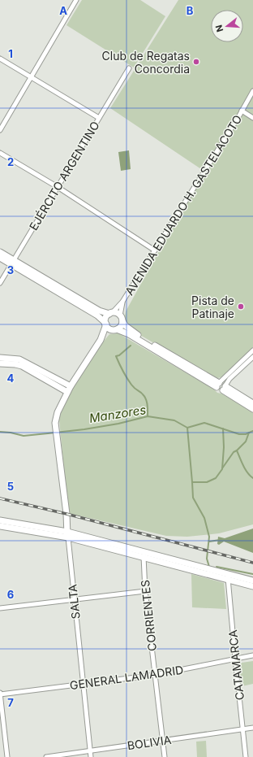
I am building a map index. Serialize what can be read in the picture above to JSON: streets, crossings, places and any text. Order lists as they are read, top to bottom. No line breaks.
{"streets":{"main road":["SALTA"],"street":["EJÉRCITO ARGENTINO","AVENIDA EDUARDO H. GASTELACOTO","CORRIENTES","CATAMARCA","GENERAL LAMADRID","BOLIVIA"]},"crossings":[["SALTA","GENERAL LAMADRID"],["SALTA","BOLIVIA"],["CORRIENTES","GENERAL LAMADRID"],["CORRIENTES","BOLIVIA"],["CATAMARCA","GENERAL LAMADRID"],["CATAMARCA","BOLIVIA"]],"water":["Manzores"],"places":["Club de Regatas Concordia","Pista de Patinaje"],"north":"left","grid":{"columns":["A","B"],"rows":["1","2","3","4","5","6","7"]}}
